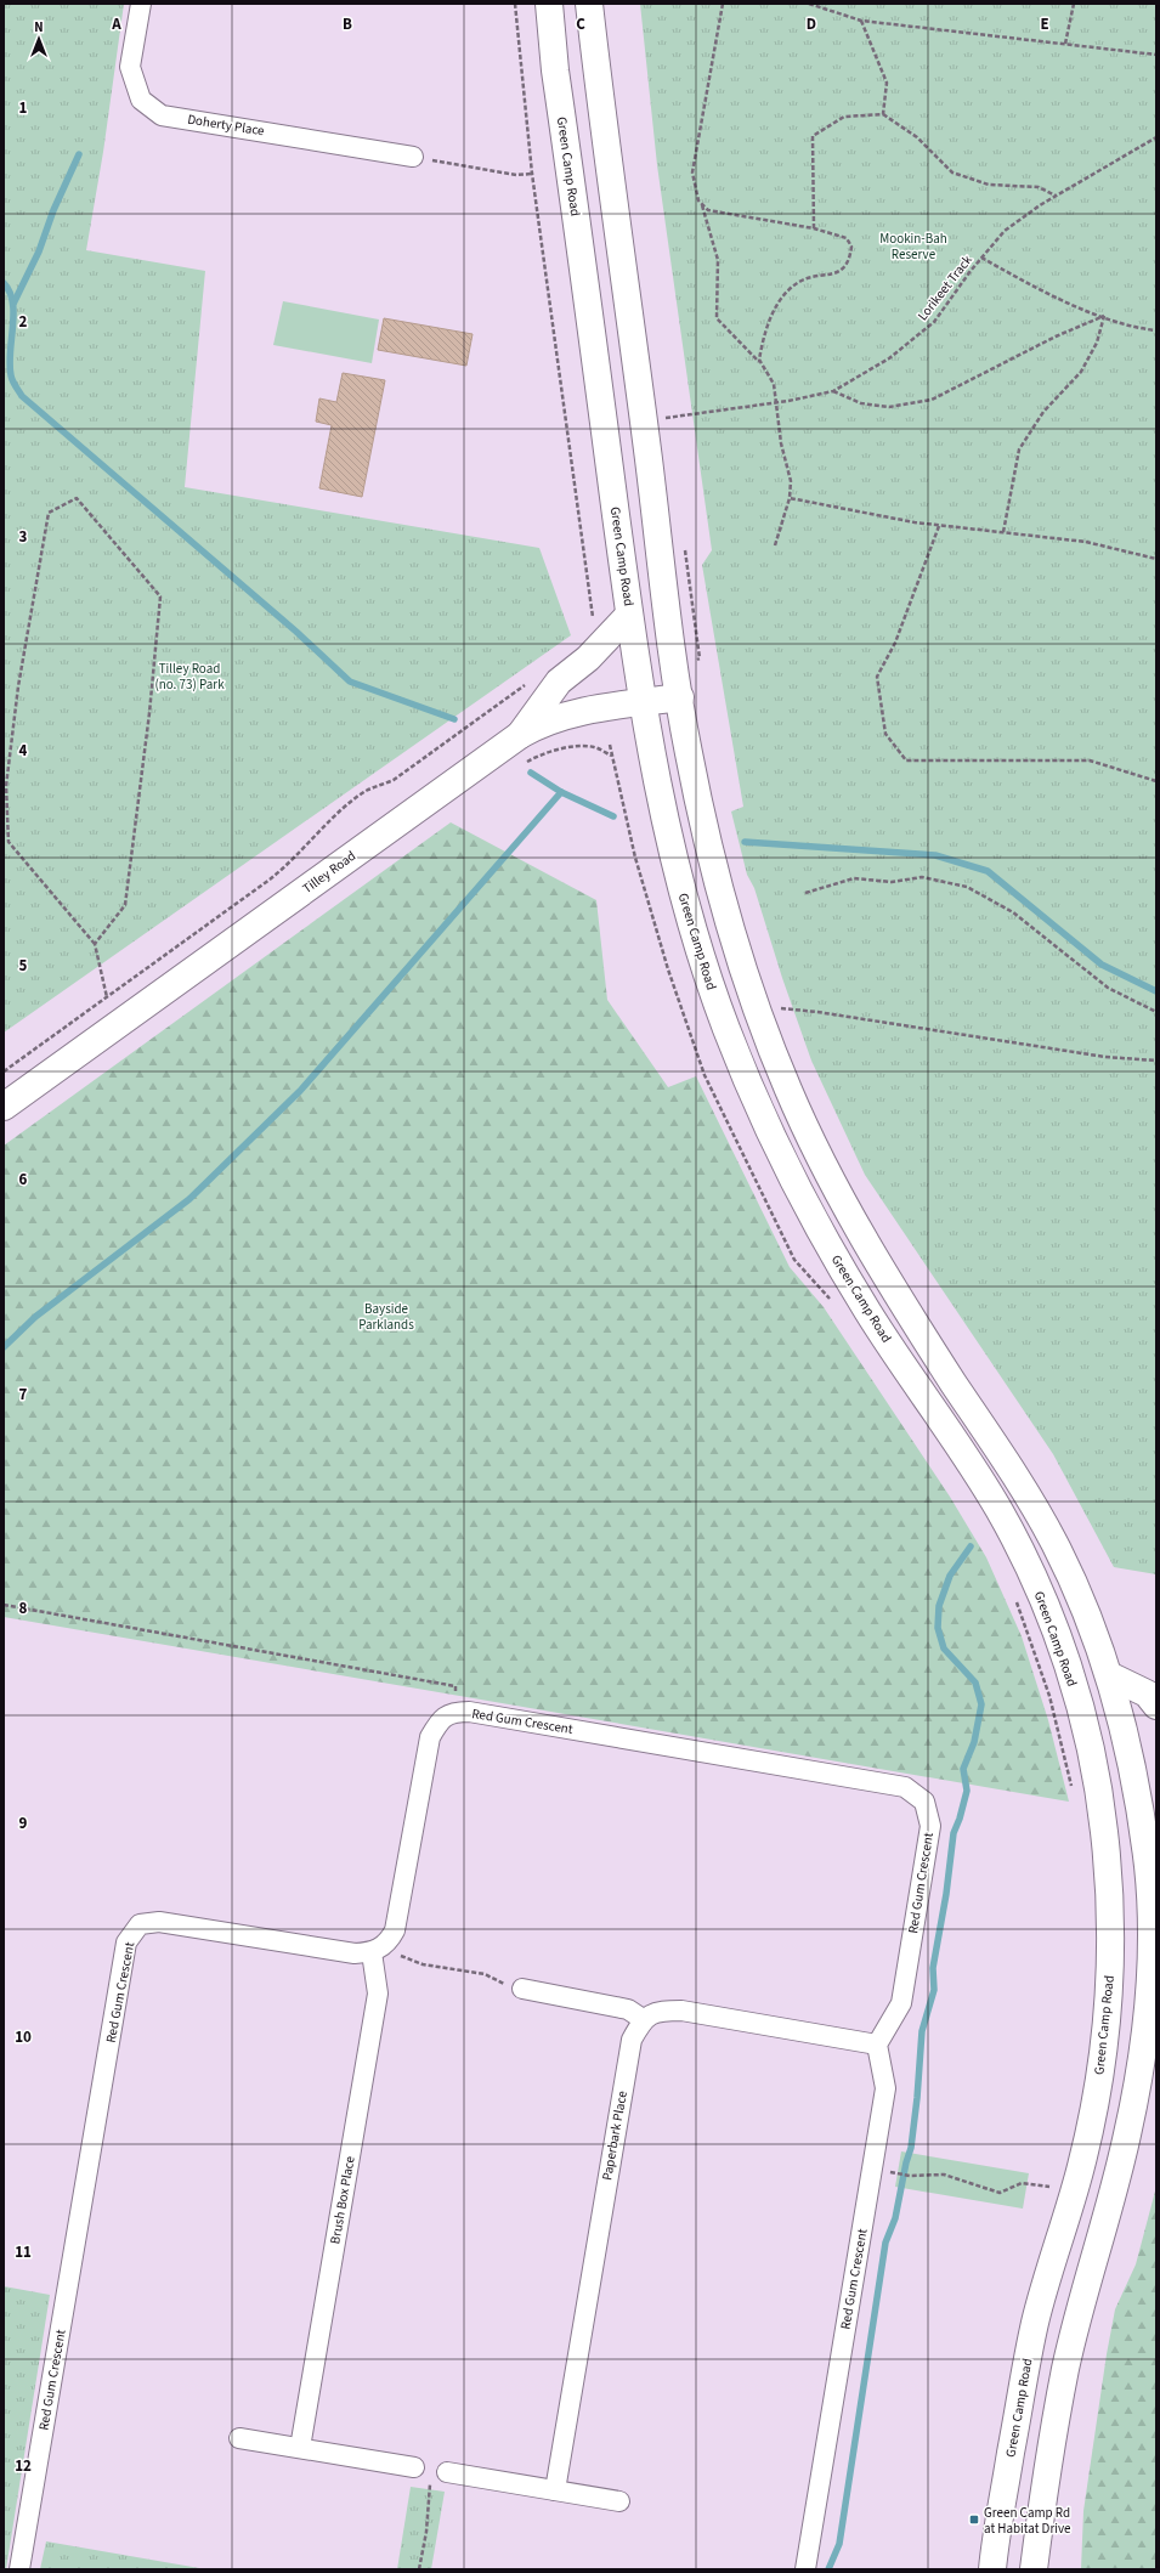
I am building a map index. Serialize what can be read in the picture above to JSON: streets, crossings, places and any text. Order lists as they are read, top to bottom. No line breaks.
{"streets":{"main road":["Green Camp Road","Tilley Road"],"street":["Doherty Place","Red Gum Crescent","Paperbark Place","Brush Box Place"],"path":["Lorikeet Track"]},"crossings":[["Green Camp Road","Tilley Road"],["Red Gum Crescent","Brush Box Place"]],"parks":["Mookin-Bah Reserve","Tilley Road (no. 73) Park","Bayside Parklands"],"places":{"transit":["Green Camp Rd at Habitat Drive"]},"north":"top","grid":{"columns":["A","B","C","D","E"],"rows":["1","2","3","4","5","6","7","8","9","10","11","12"]}}
